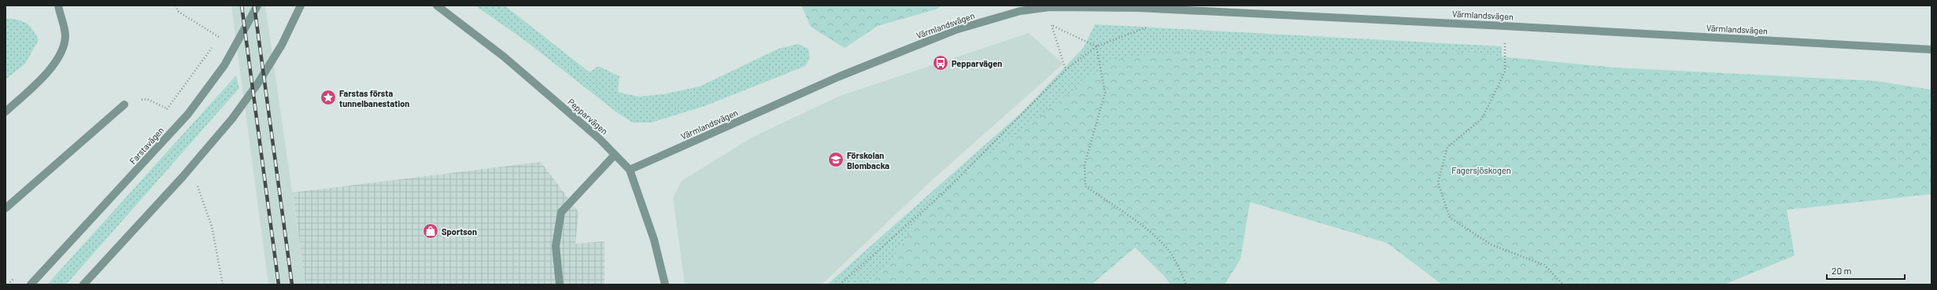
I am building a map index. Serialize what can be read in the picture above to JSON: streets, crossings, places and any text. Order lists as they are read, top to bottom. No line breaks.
{"streets":{"street":["Värmlandsvägen","Pepparvägen","Farstavägen"]},"crossings":[["Värmlandsvägen","Pepparvägen"]],"parks":["Fagersjöskogen"],"places":{"bus stop":["Pepparvägen"],"place":["Farstas första tunnelbanestation"],"school or university":["Förskolan Blombacka"],"shop":["Sportson"]},"scale_bar":"20 m"}
